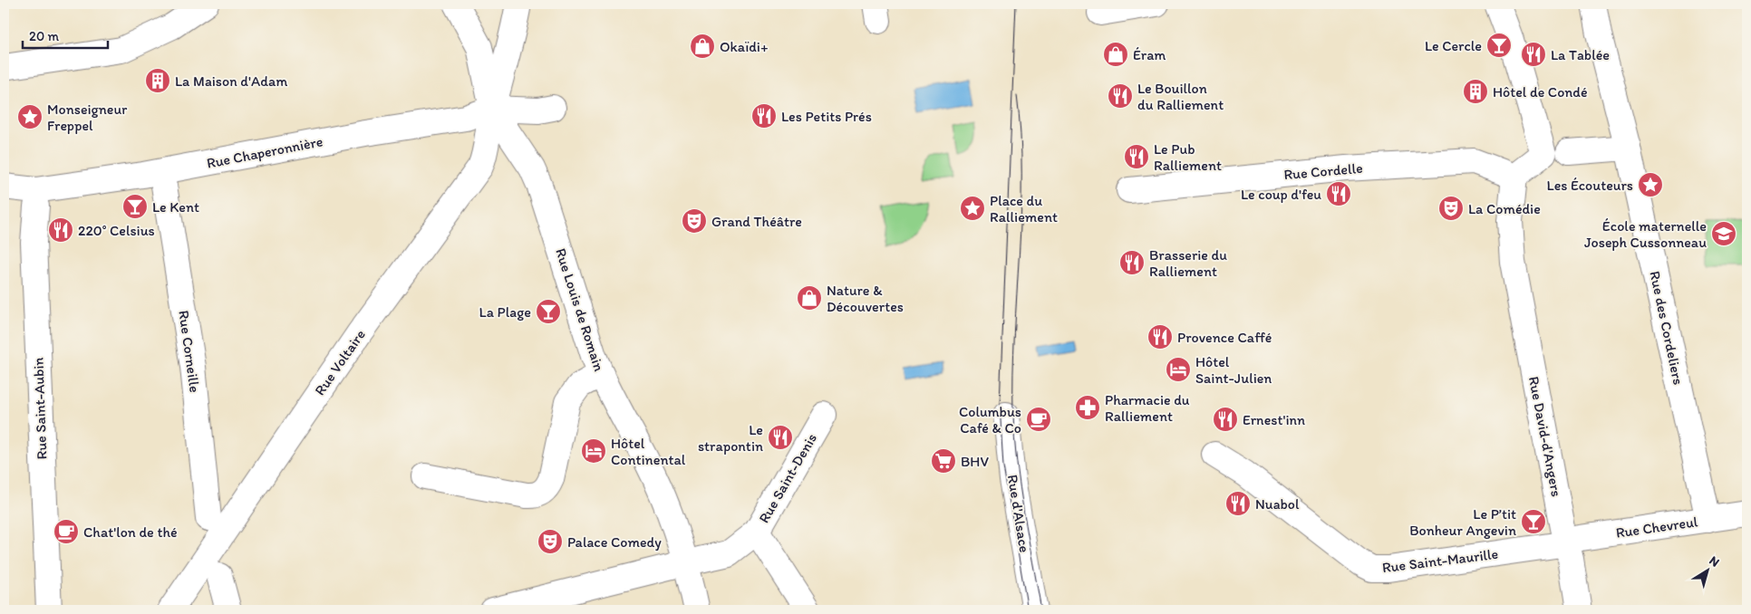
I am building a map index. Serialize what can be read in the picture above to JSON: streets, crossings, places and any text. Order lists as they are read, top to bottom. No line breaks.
{"streets":{"street":["Rue Chaperonnière","Rue Cordelle","Rue Louis de Romain","Rue des Cordeliers","Rue Corneille","Rue Voltaire","Rue Saint-Aubin","Rue David-d'Angers","Rue Saint-Denis","Rue d'Alsace","Rue Chevreul","Rue Saint-Maurille"]},"crossings":[["Rue Chaperonnière","Rue Louis de Romain"],["Rue Chaperonnière","Rue Voltaire"],["Rue Chaperonnière","Rue Saint-Aubin"],["Rue Cordelle","Rue David-d'Angers"],["Rue Louis de Romain","Rue Voltaire"],["Rue Louis de Romain","Rue Saint-Denis"],["Rue des Cordeliers","Rue Chevreul"],["Rue David-d'Angers","Rue Chevreul"],["Rue David-d'Angers","Rue Saint-Maurille"],["Rue Chevreul","Rue Saint-Maurille"]],"places":{"bar":["Le Cercle","Le Kent","La Plage","Le P’tit Bonheur Angevin"],"shop":["Okaïdi+","Éram","Nature & Découvertes"],"restaurant":["La Tablée","Le Bouillon du Ralliement","Les Petits Prés","Le Pub Ralliement","Le coup d'feu","220° Celsius","Brasserie du Ralliement","Provence Caffé","Ernest'inn","Le strapontin","Nuabol"],"building":["La Maison d'Adam","Hôtel de Condé"],"place":["Monseigneur Freppel","Les Écouteurs","Place du Ralliement"],"theatre":["La Comédie","Grand Théâtre","Palace Comedy"],"school or university":["École maternelle Joseph Cussonneau"],"hotel":["Hôtel Saint-Julien","Hôtel Continental"],"pharmacy":["Pharmacie du Ralliement"],"cafe":["Columbus Café & Co","Chat'lon de thé"],"supermarket":["BHV"]},"scale_bar":"20 m","north":"top right"}
